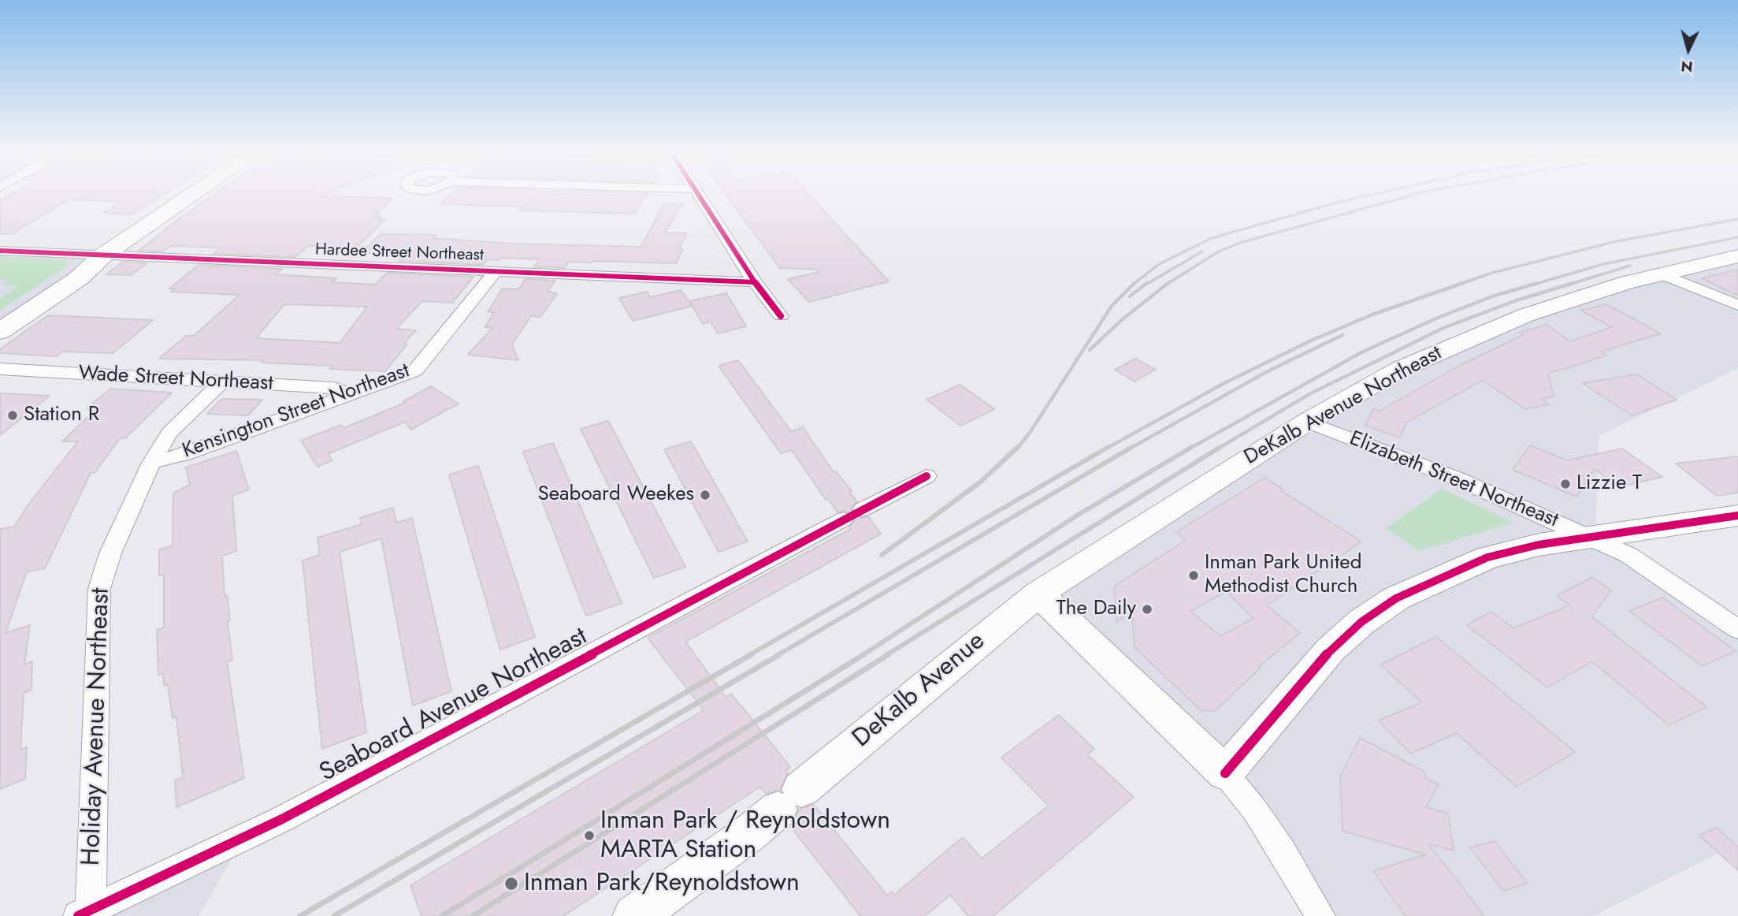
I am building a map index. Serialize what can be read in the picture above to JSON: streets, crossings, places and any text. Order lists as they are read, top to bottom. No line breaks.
{"streets":{"main road":["DeKalb Avenue Northeast","DeKalb Avenue"],"street":["Hardee Street Northeast","Wade Street Northeast","Kensington Street Northeast","Elizabeth Street Northeast","Seaboard Avenue Northeast","Holiday Avenue Northeast"]},"crossings":[["Hardee Street Northeast","Kensington Street Northeast"],["Wade Street Northeast","Kensington Street Northeast"],["Wade Street Northeast","Holiday Avenue Northeast"],["DeKalb Avenue Northeast","Elizabeth Street Northeast"],["DeKalb Avenue Northeast","DeKalb Avenue"],["Kensington Street Northeast","Holiday Avenue Northeast"],["Seaboard Avenue Northeast","Holiday Avenue Northeast"]],"places":["Station R","Lizzie T","Seaboard Weekes","Inman Park United Methodist Church","The Daily","Inman Park / Reynoldstown MARTA Station","Inman Park/Reynoldstown"],"north":"bottom"}
